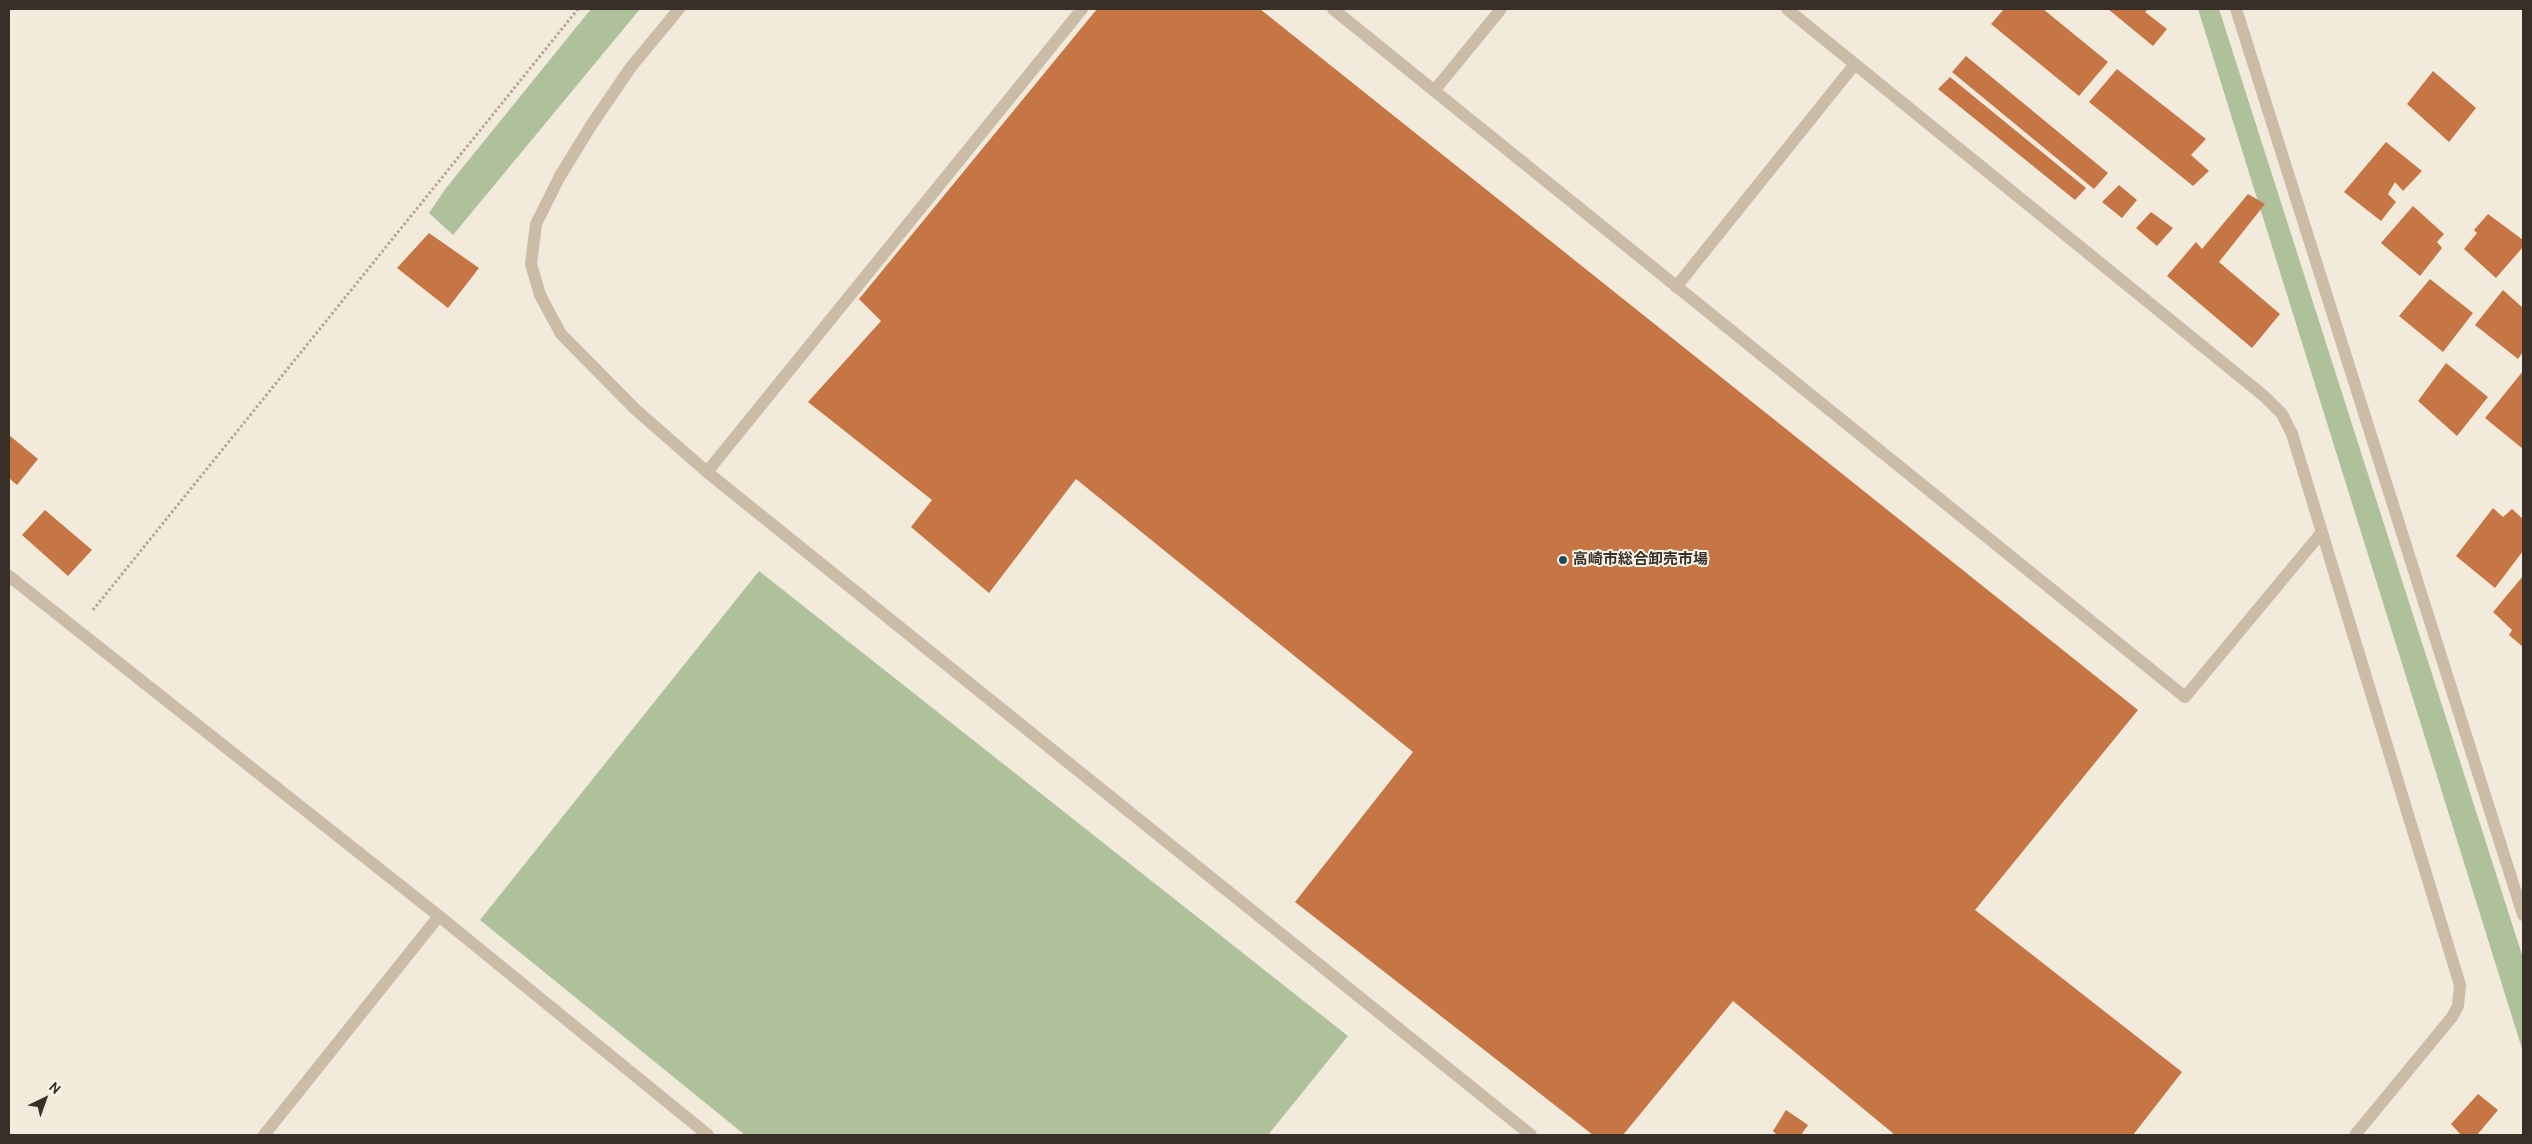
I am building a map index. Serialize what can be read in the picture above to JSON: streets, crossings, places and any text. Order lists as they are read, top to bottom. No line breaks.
{"places":["高崎市総合卸売市場"],"north":"top right"}
